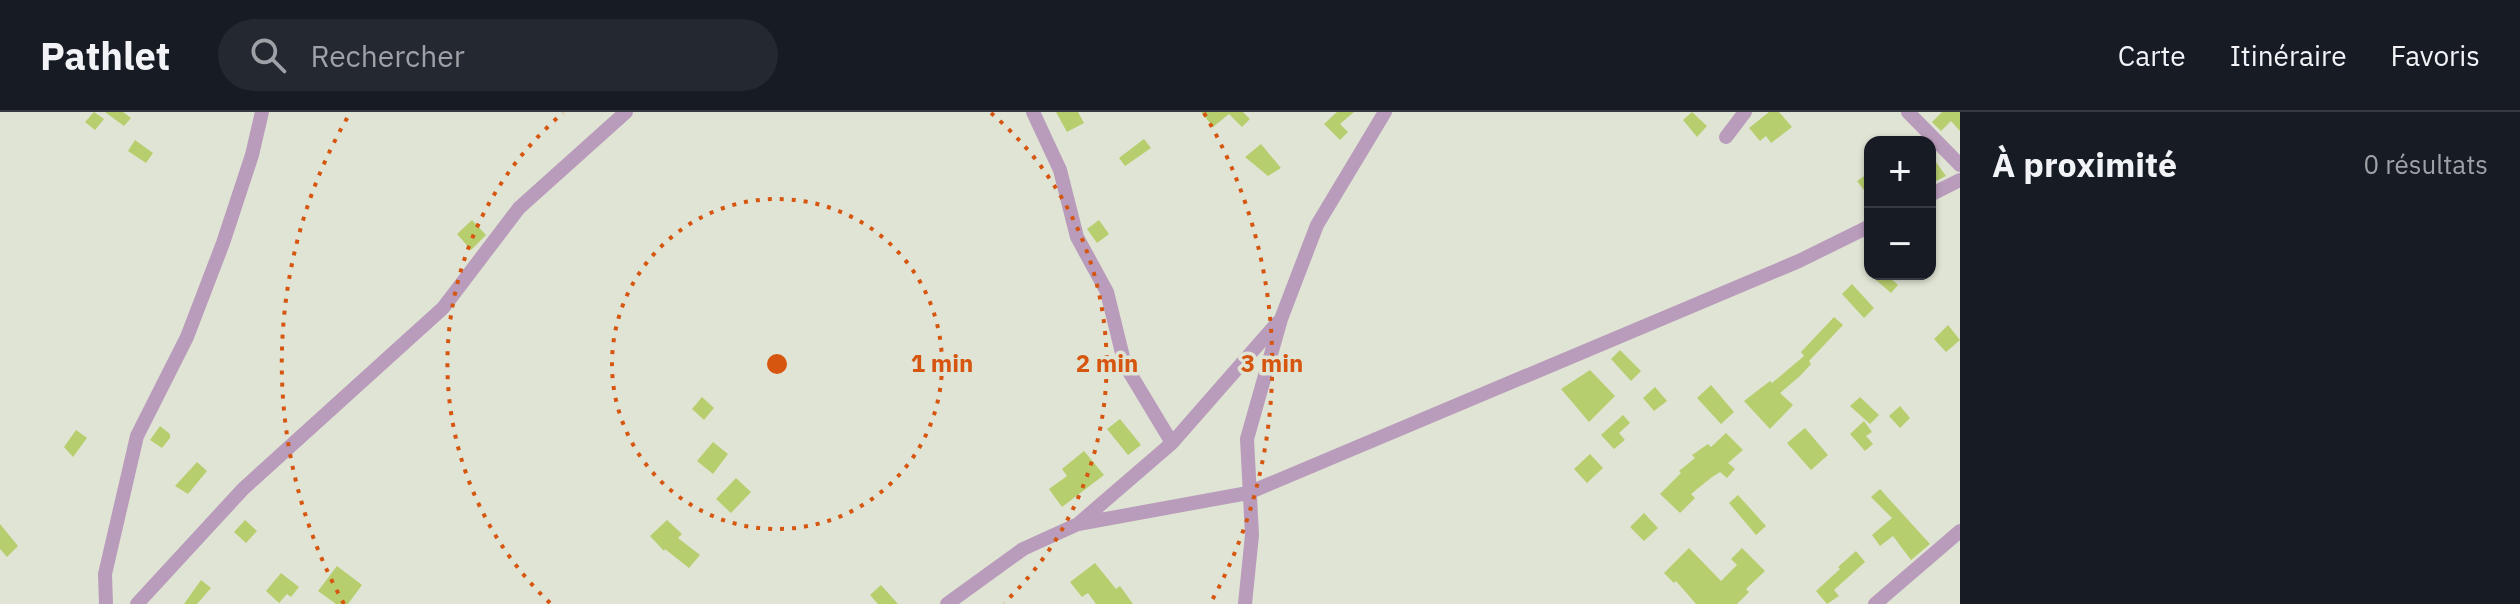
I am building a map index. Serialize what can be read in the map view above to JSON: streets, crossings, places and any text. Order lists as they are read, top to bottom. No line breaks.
{"page":{"header":"Pathlet","search":"Rechercher","nav":["Carte","Itinéraire","Favoris"],"heading":["À proximité","0 résultats"],"map_buttons":["+","−"]},"rings":["1 min","2 min","3 min"]}
